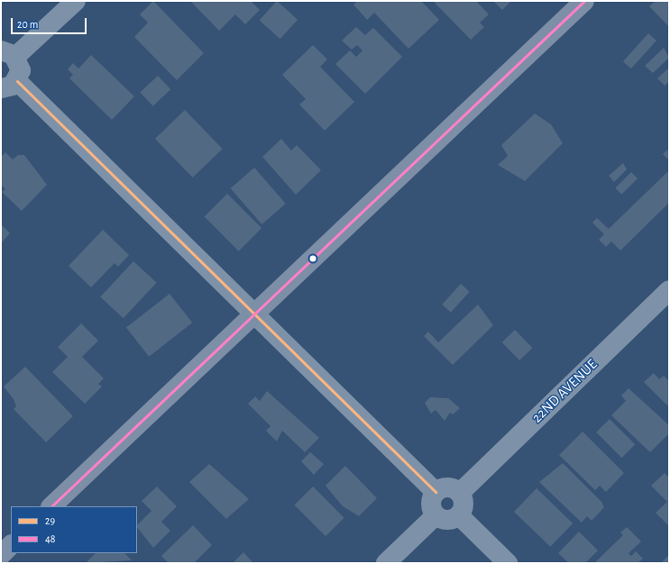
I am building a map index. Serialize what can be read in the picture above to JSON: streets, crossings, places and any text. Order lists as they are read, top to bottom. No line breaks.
{"streets":{"street":["22ND AVENUE"]},"lines":["transit line 48","transit line 29"],"legend":["29","48"],"scale_bar":"20 m"}
